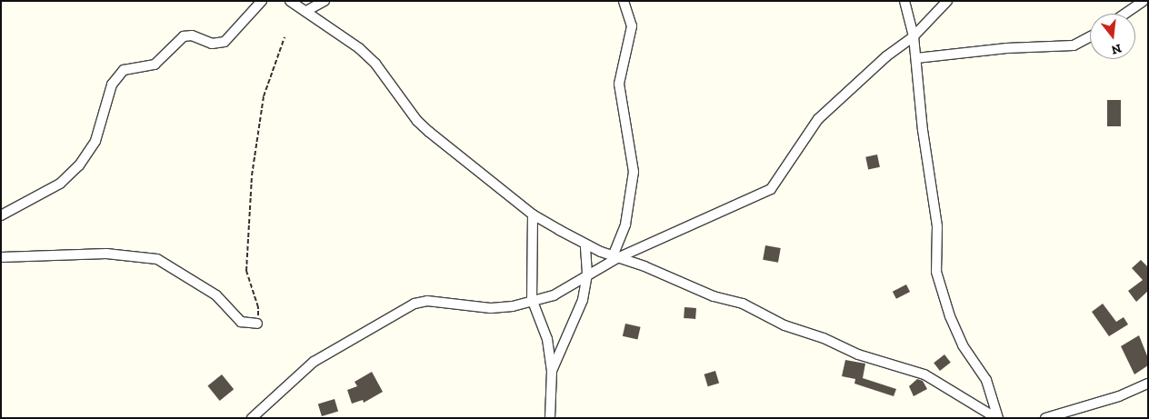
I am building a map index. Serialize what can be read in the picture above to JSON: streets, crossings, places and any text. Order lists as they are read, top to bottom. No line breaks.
{"north":"bottom"}
